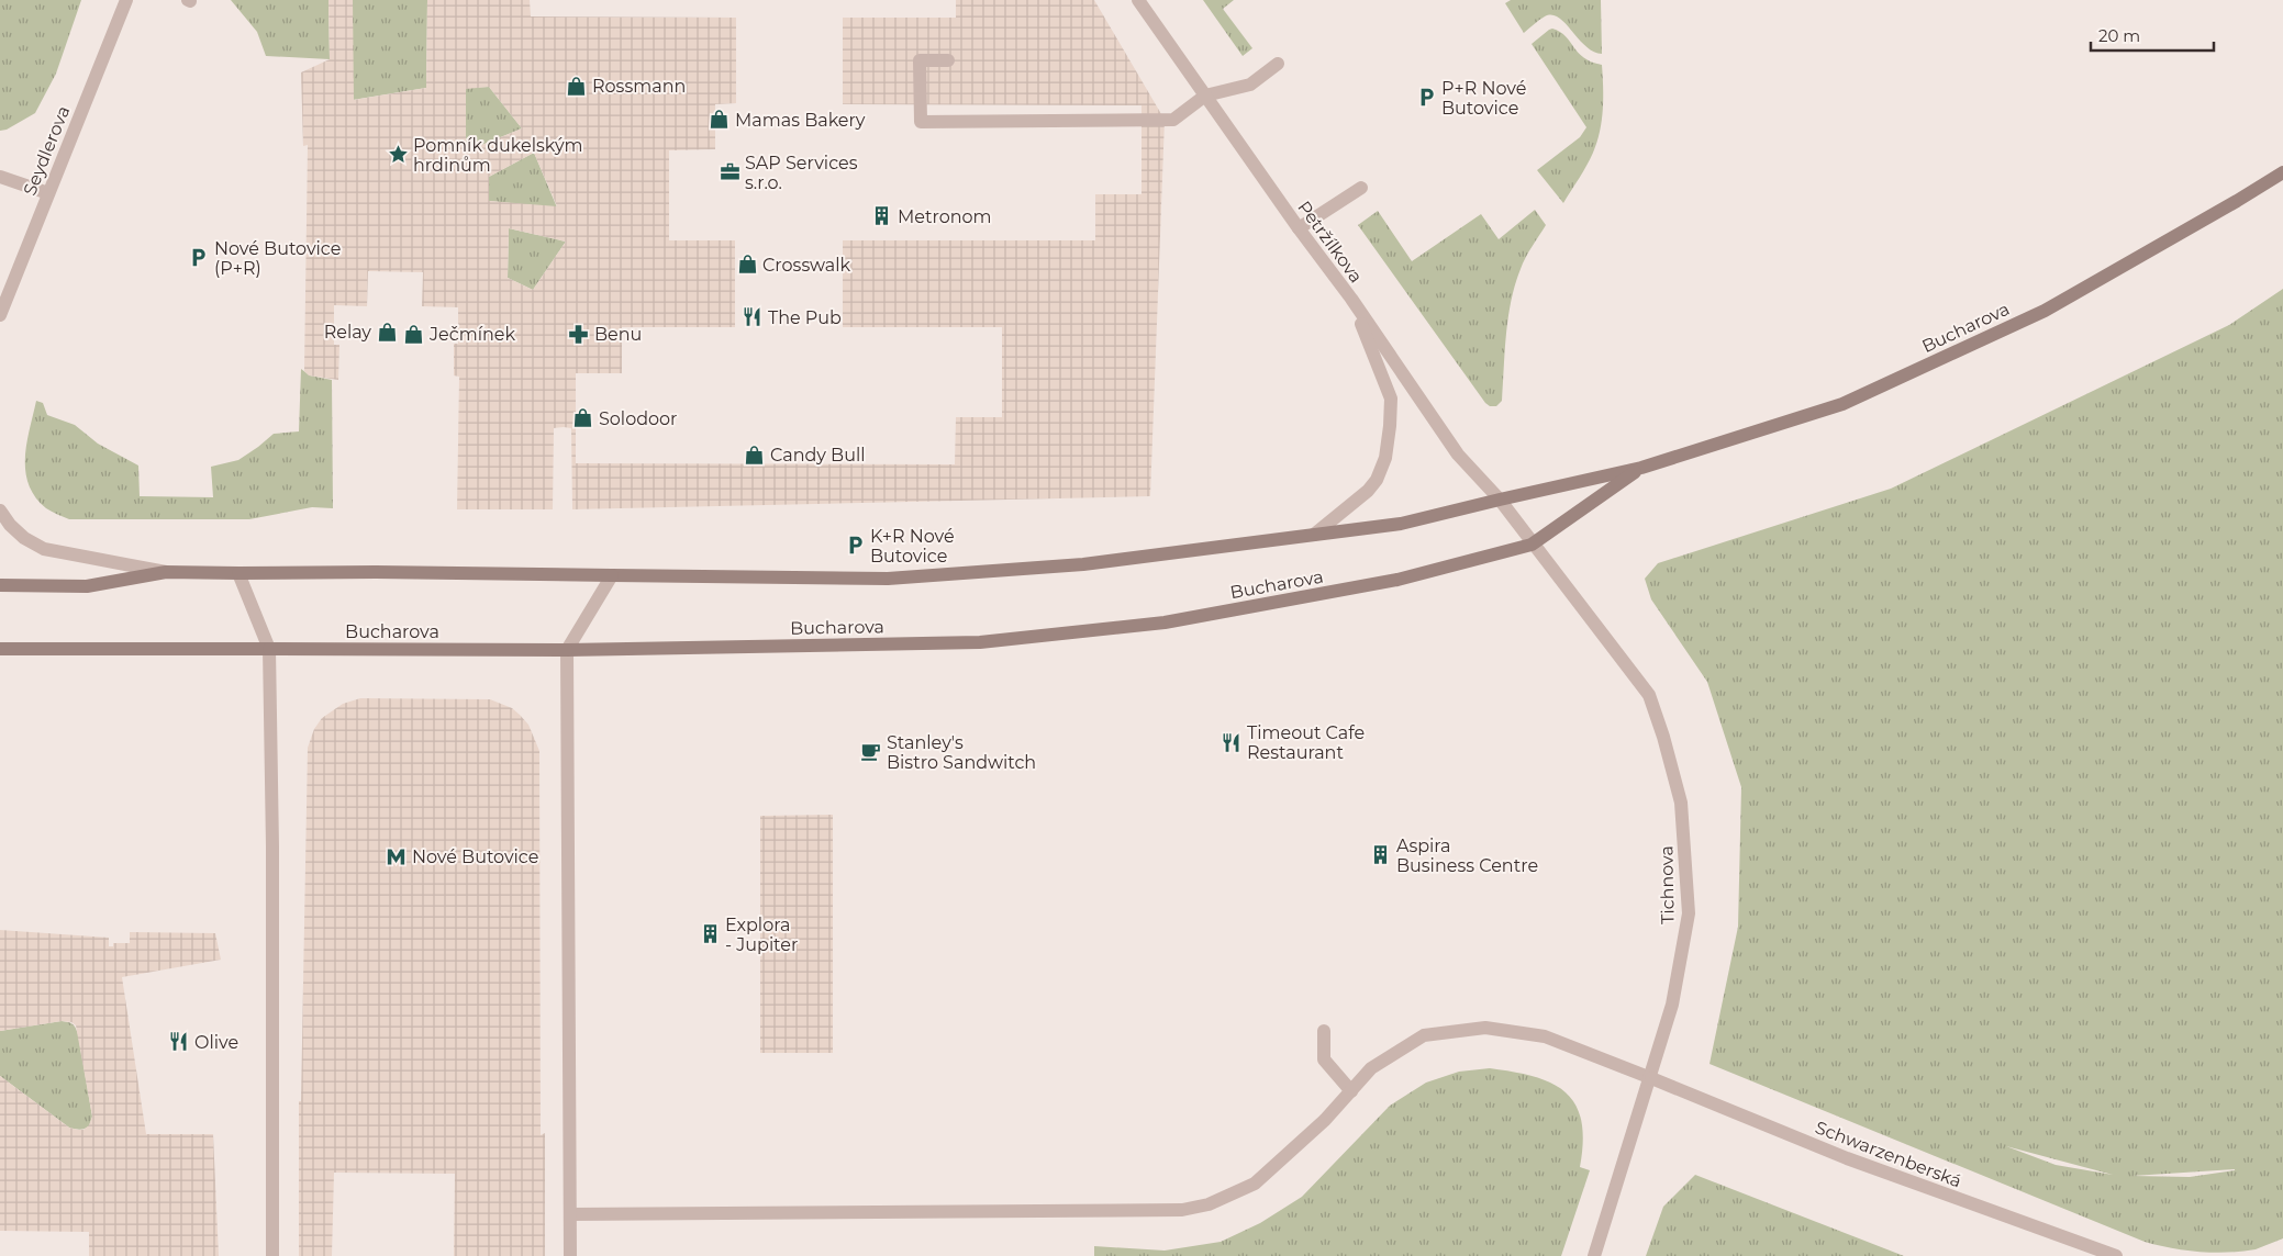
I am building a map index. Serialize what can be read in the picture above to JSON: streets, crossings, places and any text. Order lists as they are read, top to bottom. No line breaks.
{"streets":{"main road":["Bucharova"],"street":["Seydlerova","Petržílkova","Tichnova","Schwarzenberská"]},"crossings":[["Petržílkova","Bucharova"],["Petržílkova","Tichnova"],["Bucharova","Tichnova"],["Tichnova","Schwarzenberská"]],"places":{"shop":["Rossmann","Mamas Bakery","Crosswalk","Relay","Ječmínek","Solodoor","Candy Bull"],"parking":["P+R Nové Butovice","Nové Butovice (P+R)","K+R Nové Butovice"],"place":["Pomník dukelským hrdinům"],"office":["SAP Services s.r.o."],"building":["Metronom","Aspira Business Centre","Explora - Jupiter"],"restaurant":["The Pub","Timeout Cafe Restaurant","Olive"],"pharmacy":["Benu"],"cafe":["Stanley's Bistro Sandwitch"],"metro station":["Nové Butovice"]},"scale_bar":"20 m"}
